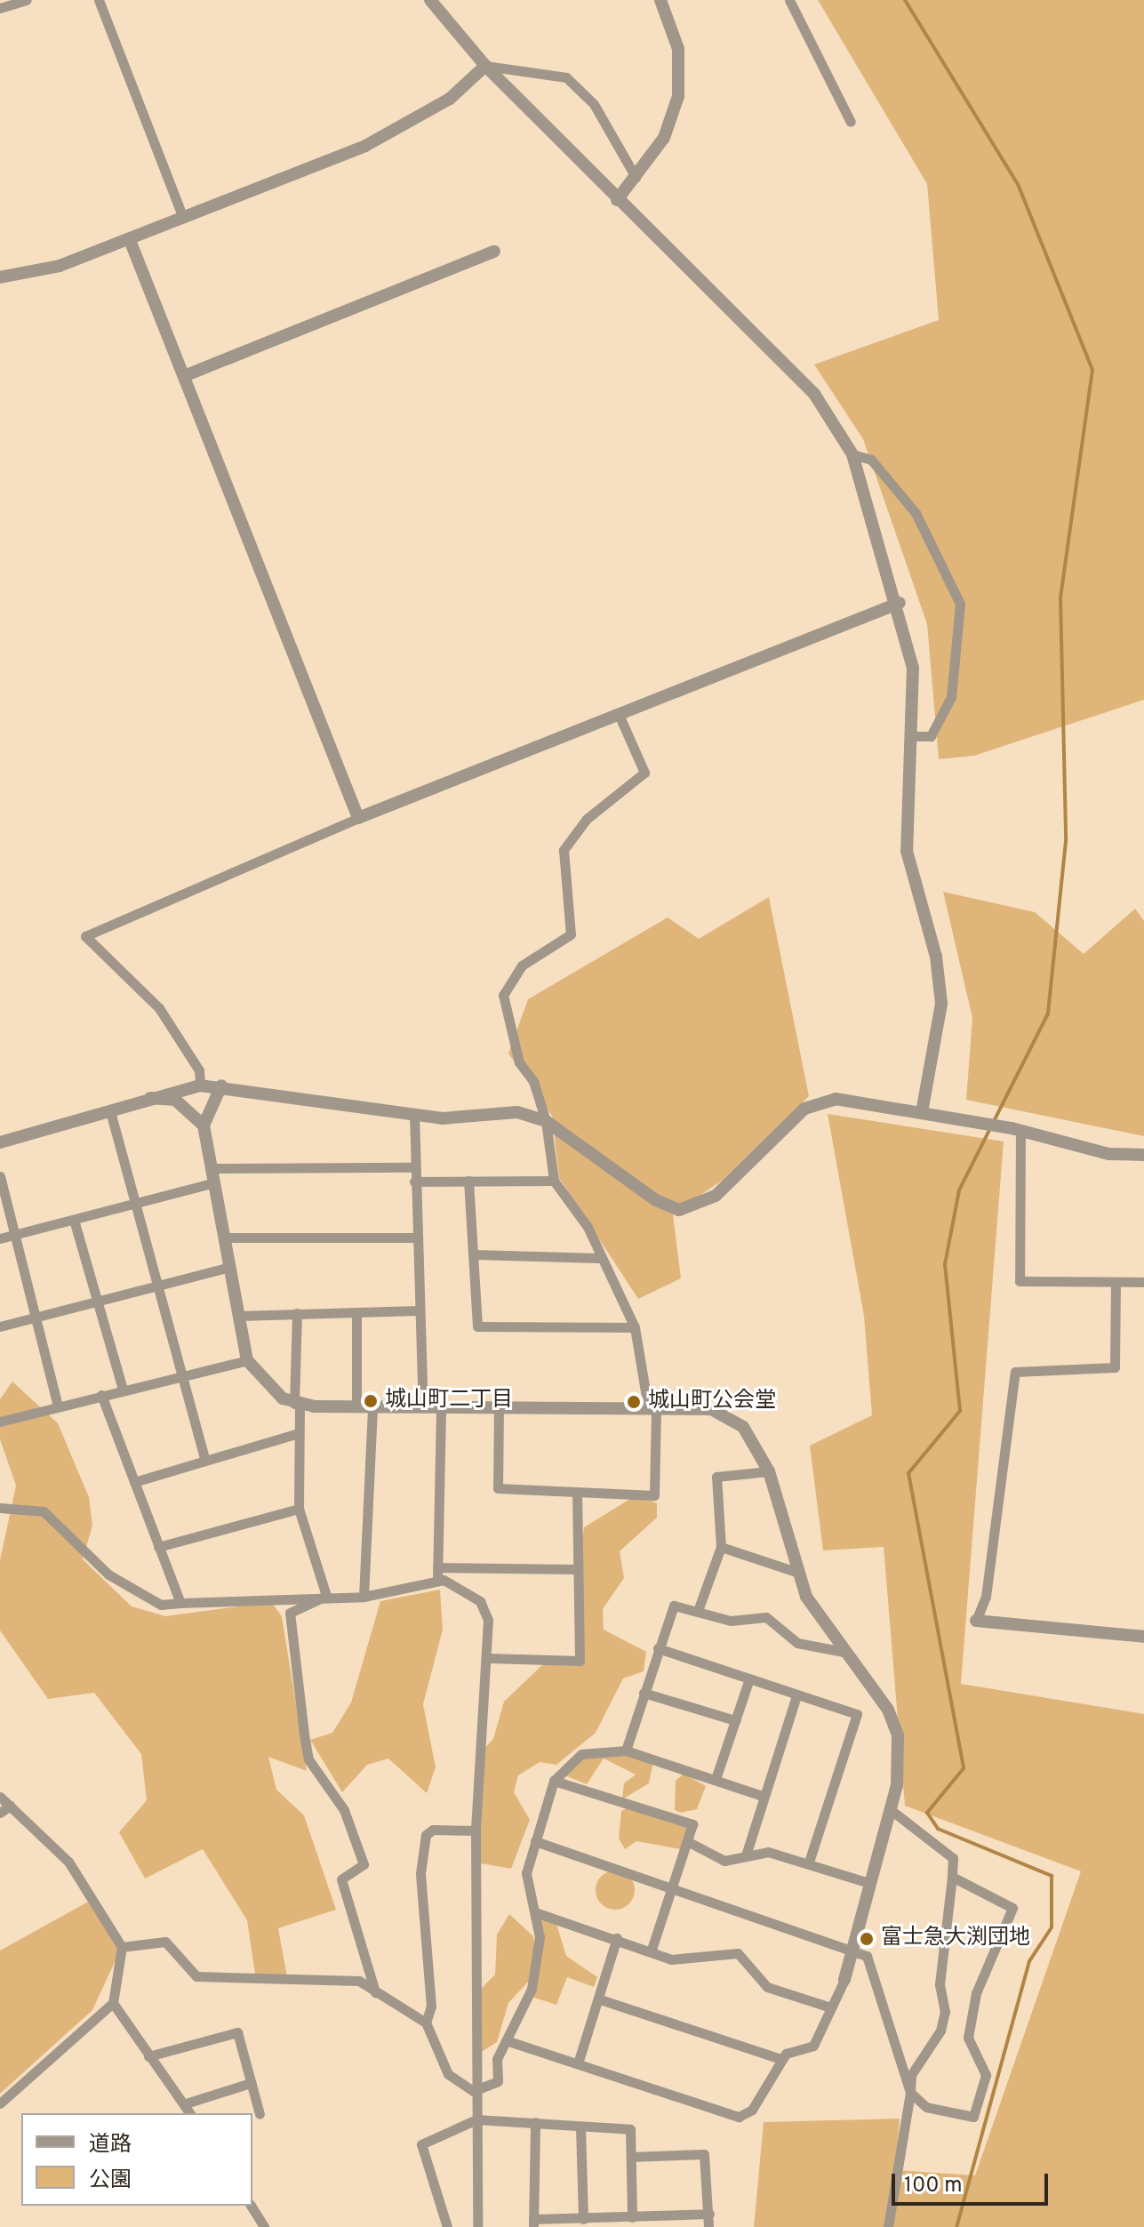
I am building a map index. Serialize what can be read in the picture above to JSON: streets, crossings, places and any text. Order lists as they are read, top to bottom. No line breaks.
{"places":["城山町二丁目","城山町公会堂","富士急大渕団地"],"legend":["道路","公園"],"scale_bar":"100 m"}
